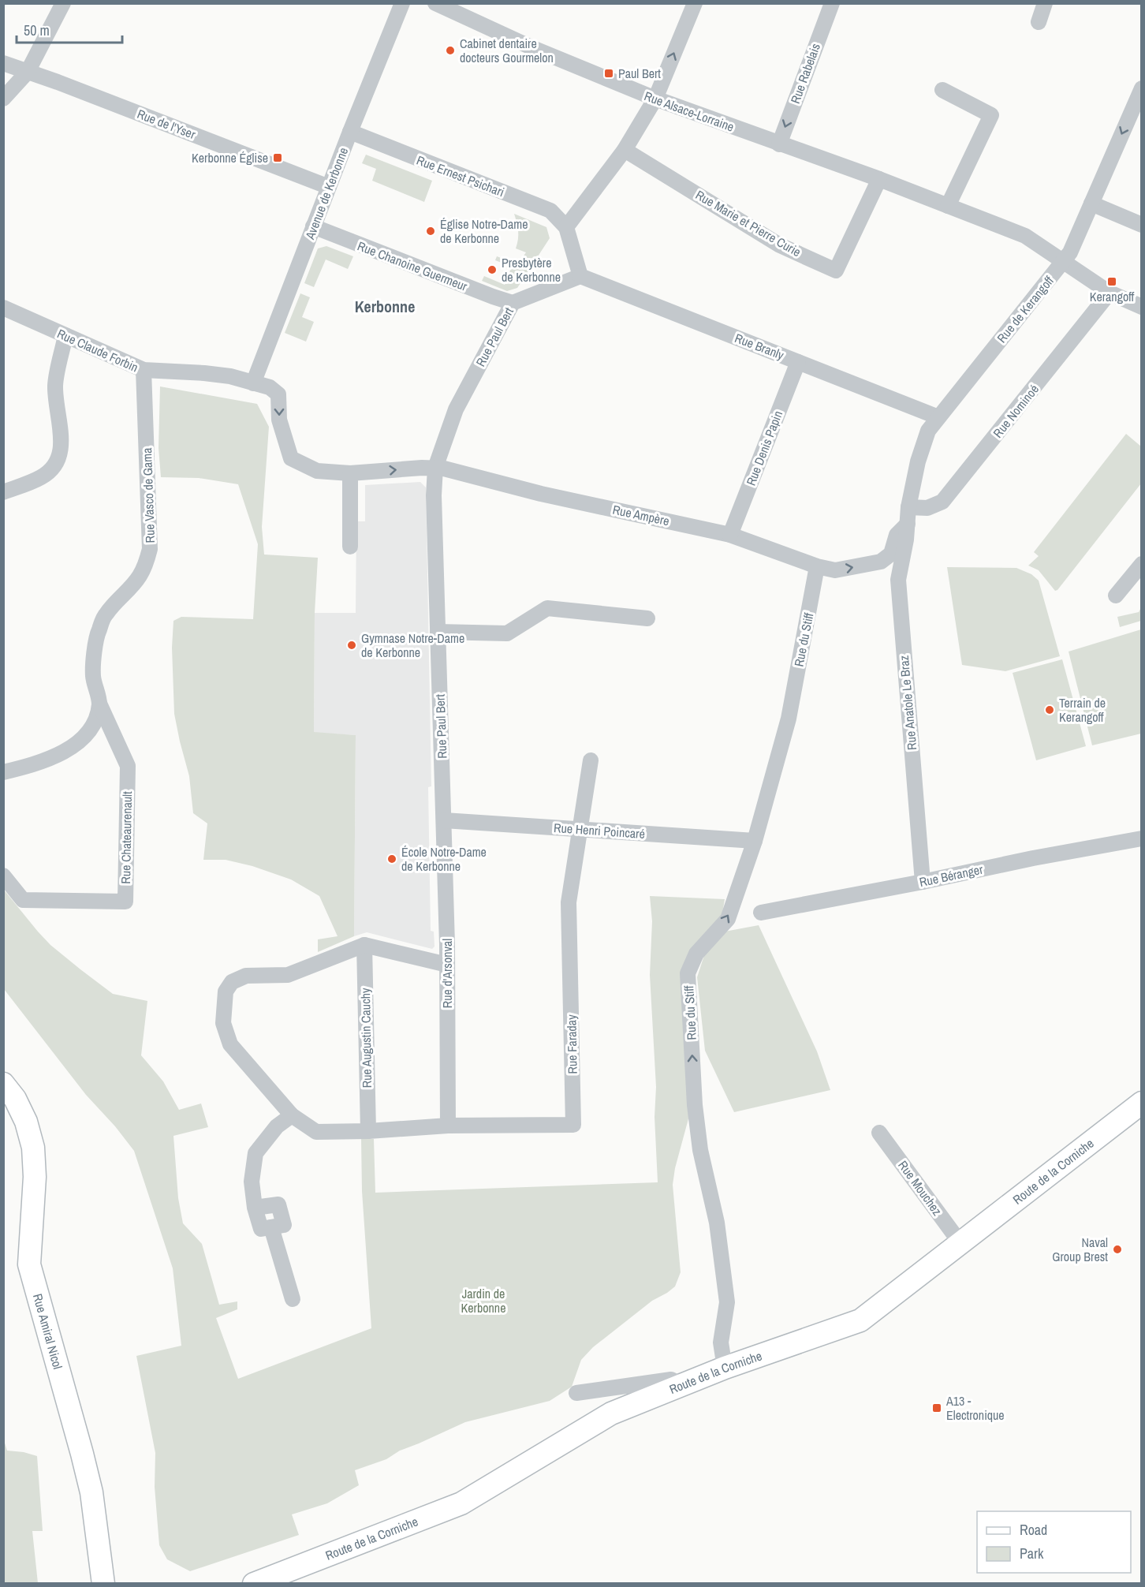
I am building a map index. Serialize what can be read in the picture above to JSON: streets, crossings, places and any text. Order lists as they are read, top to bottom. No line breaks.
{"streets":{"street":["Rue Rabelais","Rue Alsace-Lorraine","Rue de l'Yser","Rue Ernest Psichari","Avenue de Kerbonne","Rue Marie et Pierre Curie","Rue Chanoine Guermeur","Rue de Kerangoff","Rue Paul Bert","Rue Branly","Rue Claude Forbin","Rue Nominoé","Rue Denis Papin","Rue Vasco de Gama","Rue Ampère","Rue du Stiff","Rue Anatole Le Braz","Rue Henri Poincaré","Rue Chateaurenault","Rue Béranger","Rue d'Arsonval","Rue Augustin Cauchy","Rue Faraday","Route de la Corniche","Rue Mouchez","Rue Amiral Nicol"]},"crossings":[["Rue Rabelais","Rue Alsace-Lorraine"],["Rue Alsace-Lorraine","Rue Marie et Pierre Curie"],["Rue Alsace-Lorraine","Rue de Kerangoff"],["Rue Alsace-Lorraine","Rue Nominoé"],["Rue de l'Yser","Avenue de Kerbonne"],["Rue Ernest Psichari","Avenue de Kerbonne"],["Avenue de Kerbonne","Rue Chanoine Guermeur"],["Avenue de Kerbonne","Rue Claude Forbin"],["Avenue de Kerbonne","Rue Ampère"],["Rue Chanoine Guermeur","Rue Paul Bert"],["Rue de Kerangoff","Rue Branly"],["Rue de Kerangoff","Rue Nominoé"],["Rue de Kerangoff","Rue Ampère"],["Rue de Kerangoff","Rue Anatole Le Braz"],["Rue Paul Bert","Rue Branly"],["Rue Paul Bert","Rue Ampère"],["Rue Paul Bert","Rue Henri Poincaré"],["Rue Paul Bert","Rue d'Arsonval"],["Rue Branly","Rue Denis Papin"],["Rue Claude Forbin","Rue Vasco de Gama"],["Rue Claude Forbin","Rue Ampère"],["Rue Denis Papin","Rue Ampère"],["Rue Vasco de Gama","Rue Chateaurenault"],["Rue Ampère","Rue du Stiff"],["Rue Ampère","Rue Anatole Le Braz"],["Rue du Stiff","Rue Henri Poincaré"],["Rue du Stiff","Route de la Corniche"],["Rue Anatole Le Braz","Rue Béranger"],["Rue Henri Poincaré","Rue d'Arsonval"],["Rue Henri Poincaré","Rue Faraday"],["Rue d'Arsonval","Rue Faraday"],["Rue Augustin Cauchy","Rue Faraday"],["Route de la Corniche","Rue Mouchez"]],"one_way":["Rue du Stiff"],"districts":["Kerbonne"],"parks":["Jardin de Kerbonne"],"places":{"other":["Cabinet dentaire docteurs Gourmelon","Église Notre-Dame de Kerbonne","Presbytère de Kerbonne","Gymnase Notre-Dame de Kerbonne","Terrain de Kerangoff","École Notre-Dame de Kerbonne","Naval Group Brest"],"transit":["Paul Bert","Kerbonne Église","Kerangoff","A13 - Electronique"]},"legend":["Road","Park"],"scale_bar":"50 m"}
